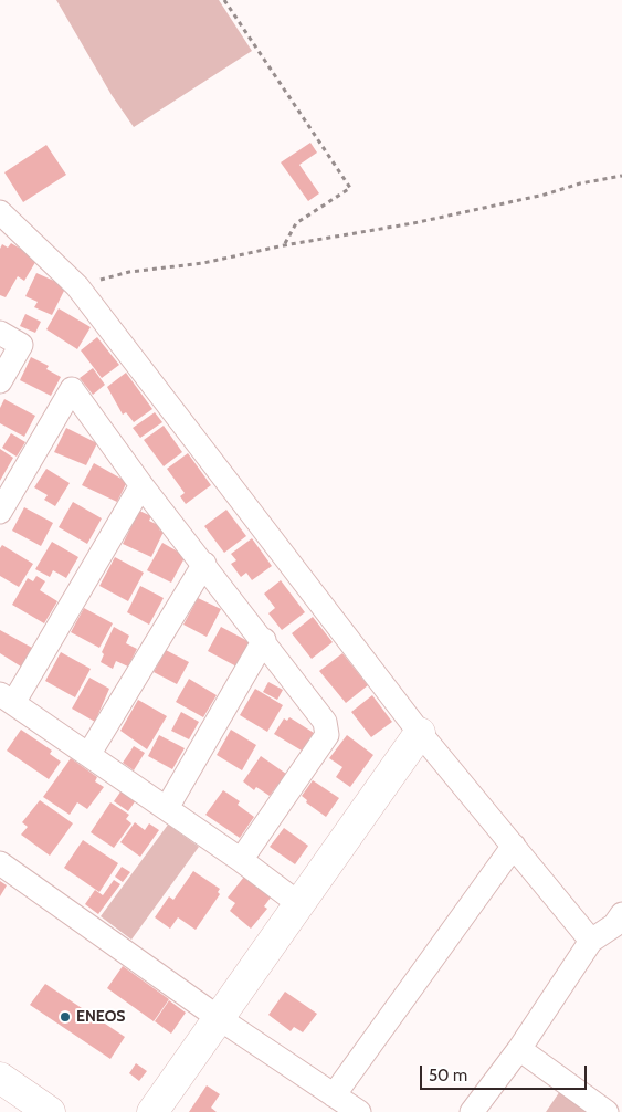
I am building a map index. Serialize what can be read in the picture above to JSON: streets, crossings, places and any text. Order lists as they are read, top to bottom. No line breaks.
{"places":["ENEOS"],"scale_bar":"50 m"}
